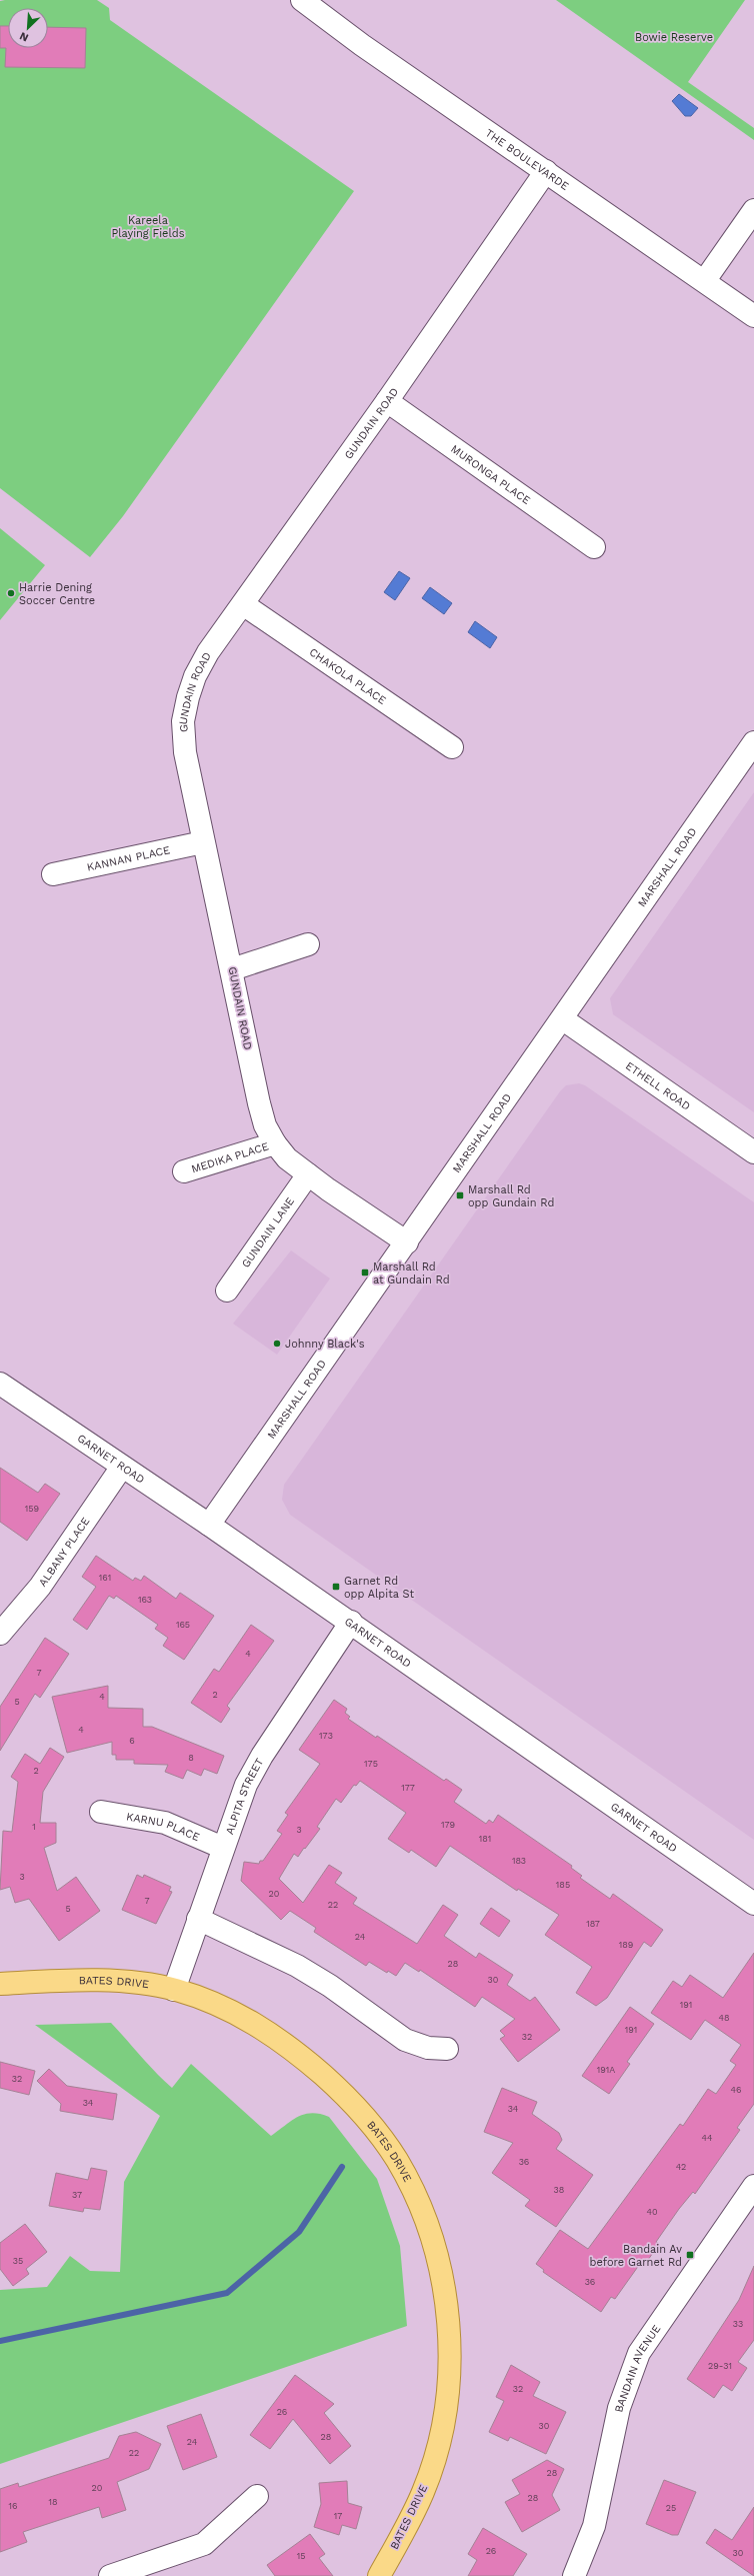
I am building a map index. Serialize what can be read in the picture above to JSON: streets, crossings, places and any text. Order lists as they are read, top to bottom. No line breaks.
{"streets":{"main road":["BATES DRIVE"],"street":["THE BOULEVARDE","GUNDAIN ROAD","MURONGA PLACE","CHAKOLA PLACE","KANNAN PLACE","MARSHALL ROAD","ETHELL ROAD","MEDIKA PLACE","GUNDAIN LANE","GARNET ROAD","ALBANY PLACE","ALPITA STREET","KARNU PLACE","BANDAIN AVENUE"]},"crossings":[["THE BOULEVARDE","GUNDAIN ROAD"],["GUNDAIN ROAD","MURONGA PLACE"],["GUNDAIN ROAD","CHAKOLA PLACE"],["GUNDAIN ROAD","KANNAN PLACE"],["GUNDAIN ROAD","MARSHALL ROAD"],["GUNDAIN ROAD","MEDIKA PLACE"],["GUNDAIN ROAD","GUNDAIN LANE"],["MARSHALL ROAD","ETHELL ROAD"],["MARSHALL ROAD","GARNET ROAD"],["GARNET ROAD","ALBANY PLACE"],["GARNET ROAD","ALPITA STREET"],["ALPITA STREET","KARNU PLACE"],["ALPITA STREET","BATES DRIVE"]],"parks":["Bowie Reserve","Kareela Playing Fields"],"places":{"other":["Harrie Dening Soccer Centre","Johnny Black's"],"transit":["Marshall Rd opp Gundain Rd","Marshall Rd at Gundain Rd","Garnet Rd opp Alpita St","Bandain Av before Garnet Rd"]},"house_numbers":["159","161","163","165","4","7","2","4","5","4","173","6","8","175","2","177","179","1","3","181","183","3","185","20","7","22","5","187","24","189","28","30","191","48","191","32","191A","32","46","34","34","44","36","42","38","37","40","35","36","33","29-31","32","26","30","28","24","22","28","20","28","18","16","25","17","26","30","15"],"north":"bottom left"}
